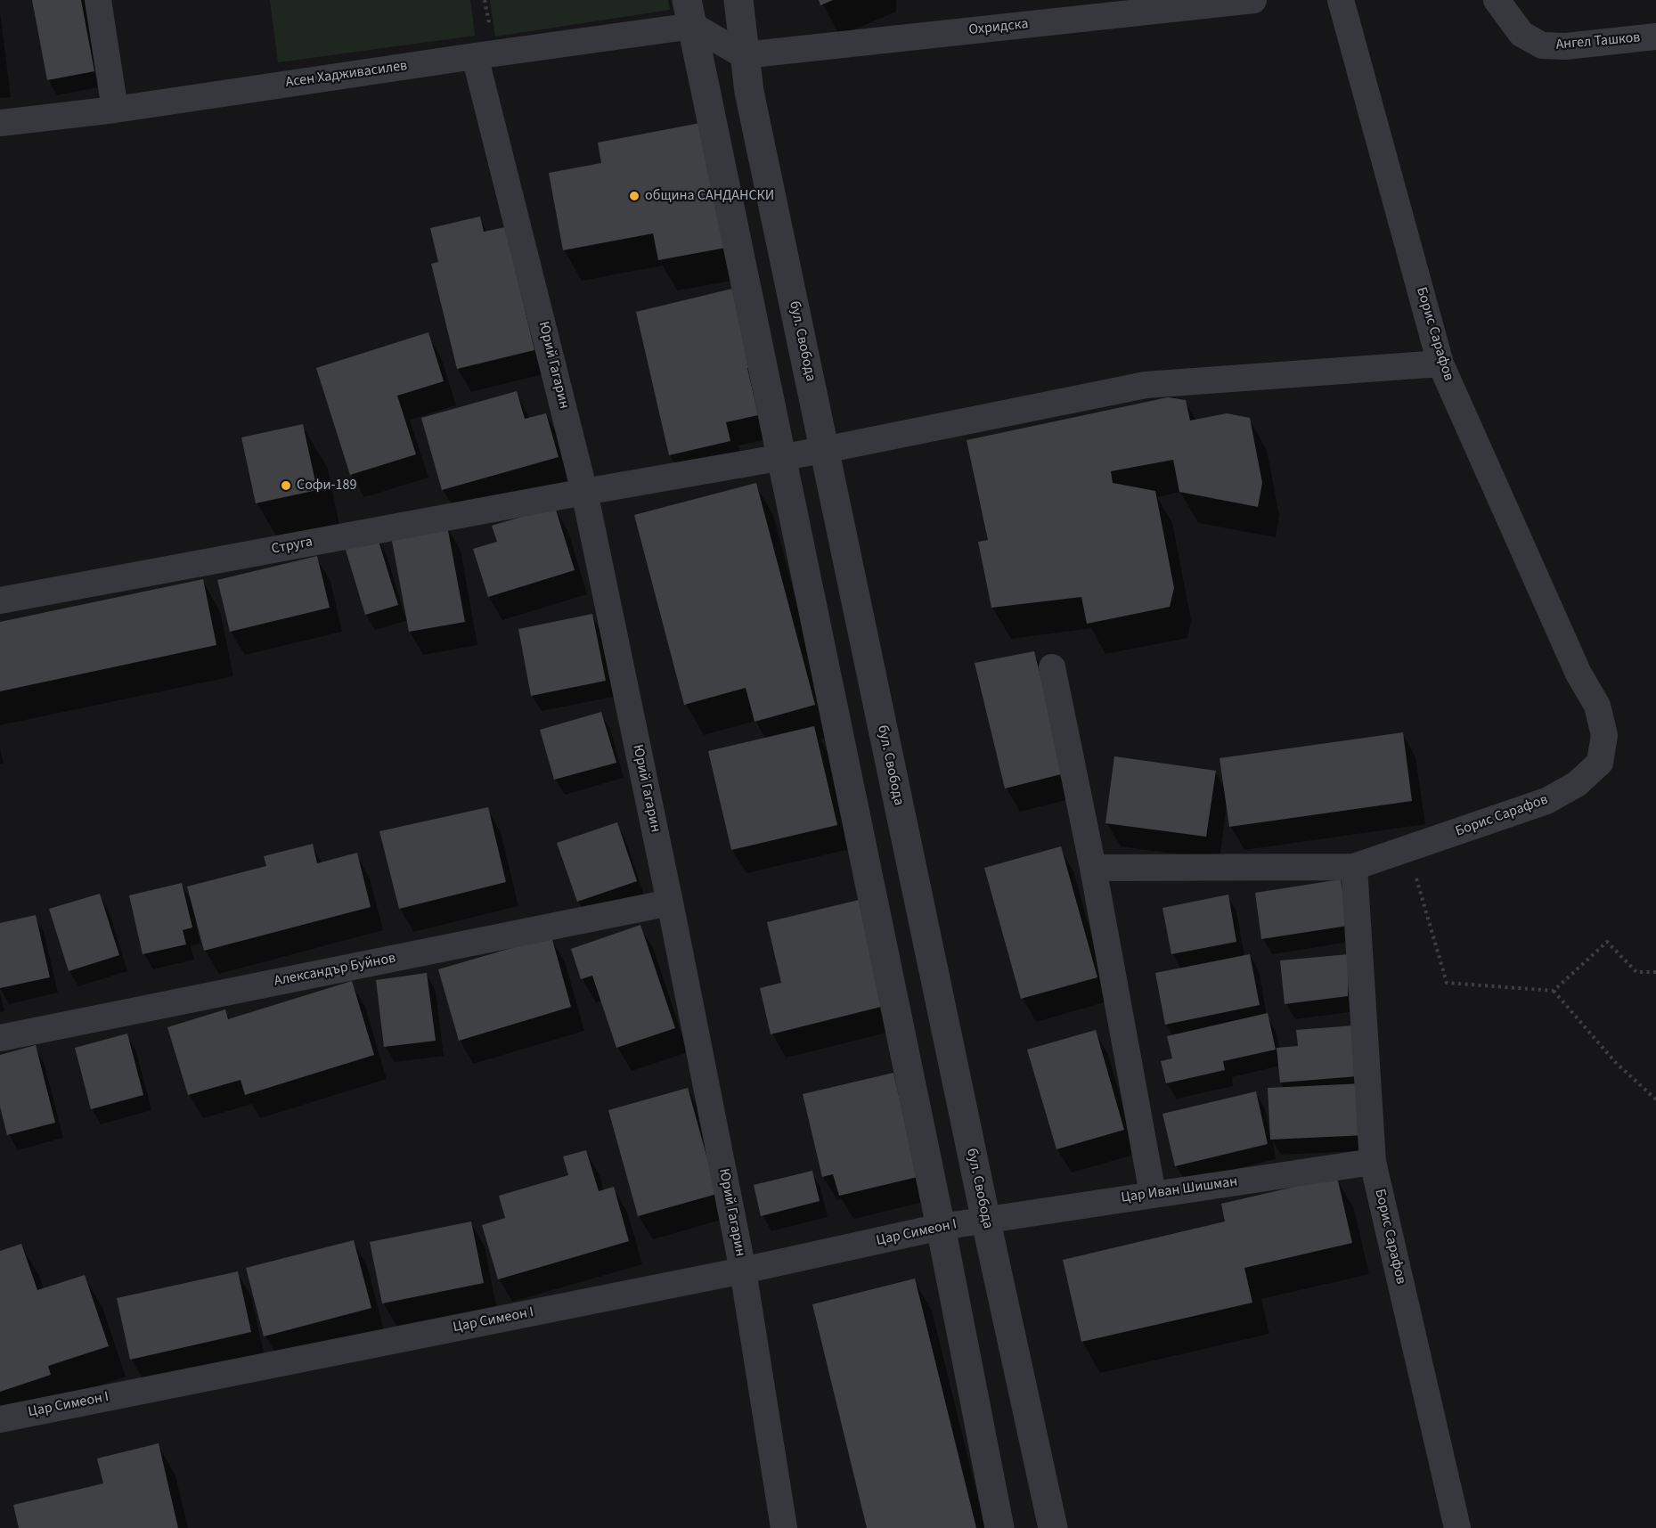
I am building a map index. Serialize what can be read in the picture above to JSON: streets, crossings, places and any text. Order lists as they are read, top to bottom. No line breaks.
{"streets":{"street":["Охридска","Ангел Ташков","Асен Хадживасилев","Борис Сарафов","бул. Свобода","Юрий Гагарин","Струга","Александър Буйнов","Цар Иван Шишман","Цар Симеон I"]},"crossings":[["Охридска","бул. Свобода"],["Асен Хадживасилев","Юрий Гагарин"],["Борис Сарафов","Струга"],["Борис Сарафов","Цар Иван Шишман"],["бул. Свобода","Струга"],["бул. Свобода","Цар Иван Шишман"],["бул. Свобода","Цар Симеон I"],["Юрий Гагарин","Струга"],["Юрий Гагарин","Александър Буйнов"],["Юрий Гагарин","Цар Симеон I"],["Цар Иван Шишман","Цар Симеон I"]],"places":["община САНДАНСКИ","Софи-189"]}
